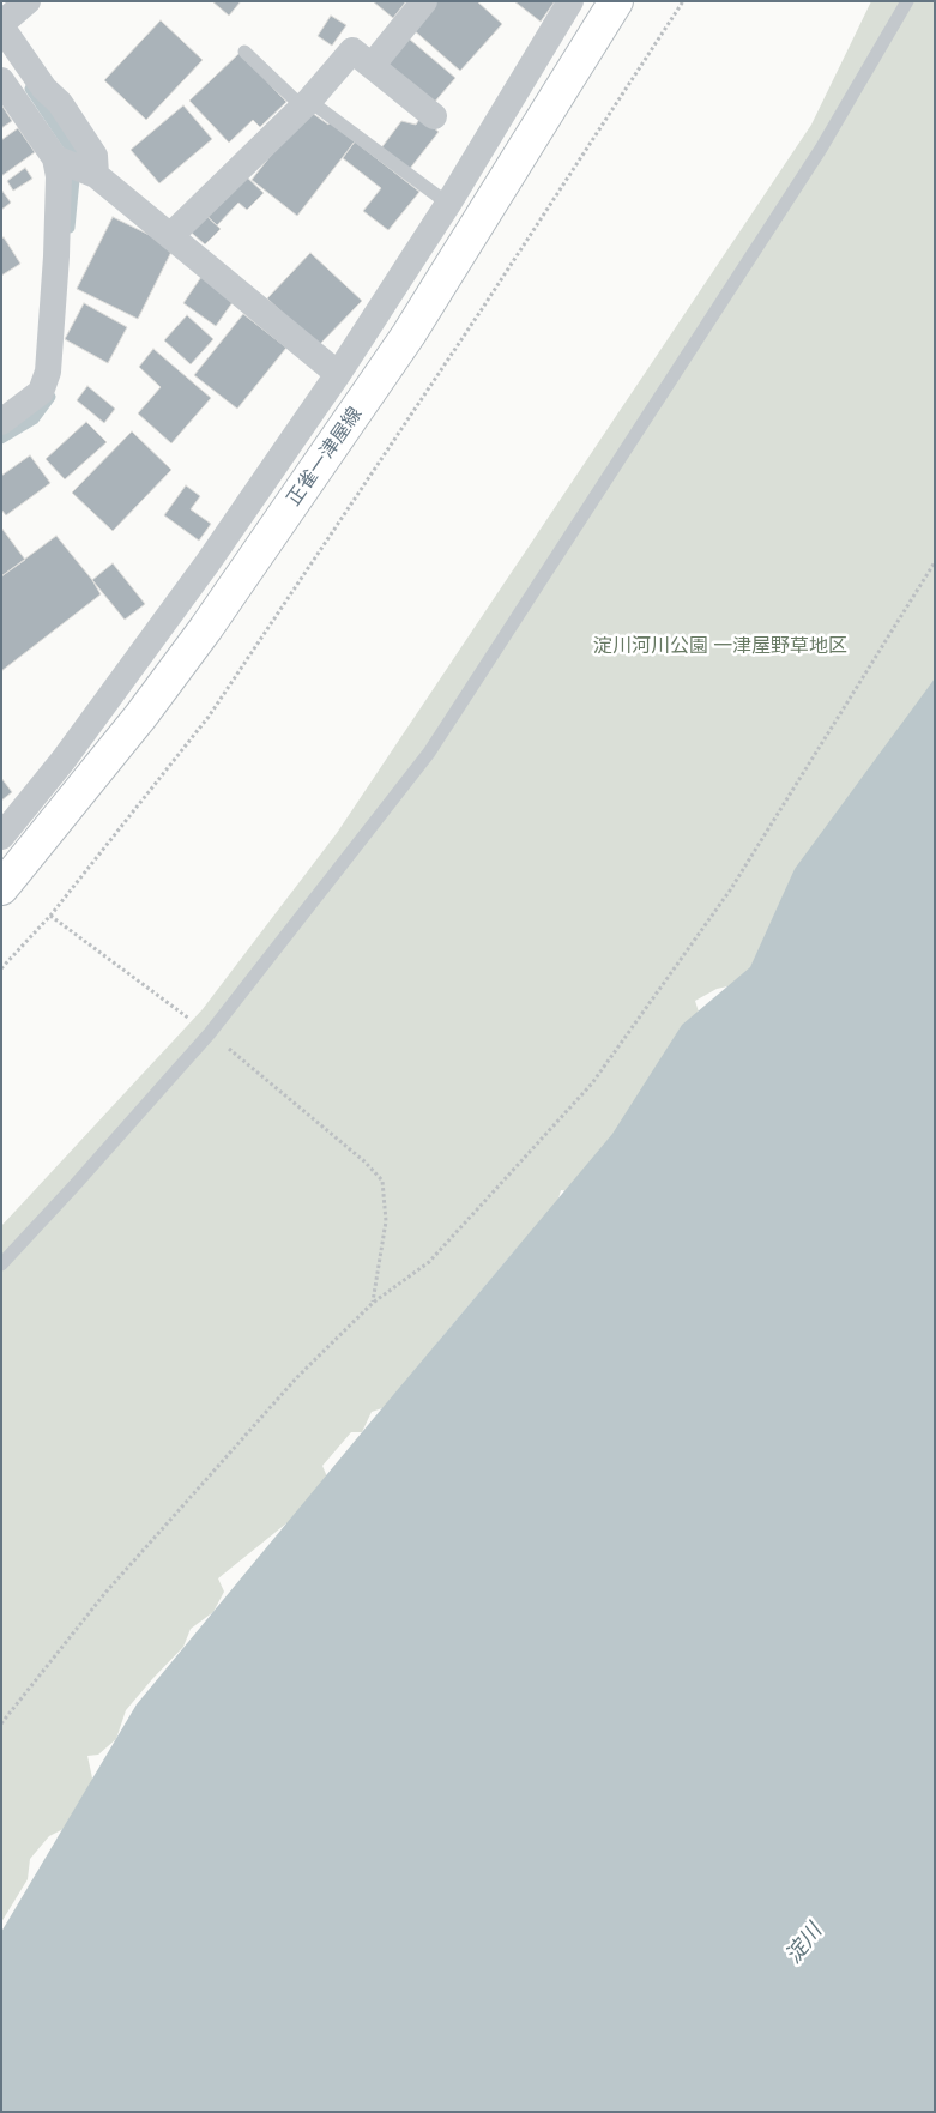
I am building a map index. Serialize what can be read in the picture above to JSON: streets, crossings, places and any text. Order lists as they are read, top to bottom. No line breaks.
{"streets":{"main road":["正雀一津屋線"]},"water":["淀川"],"parks":["淀川河川公園 一津屋野草地区"]}
